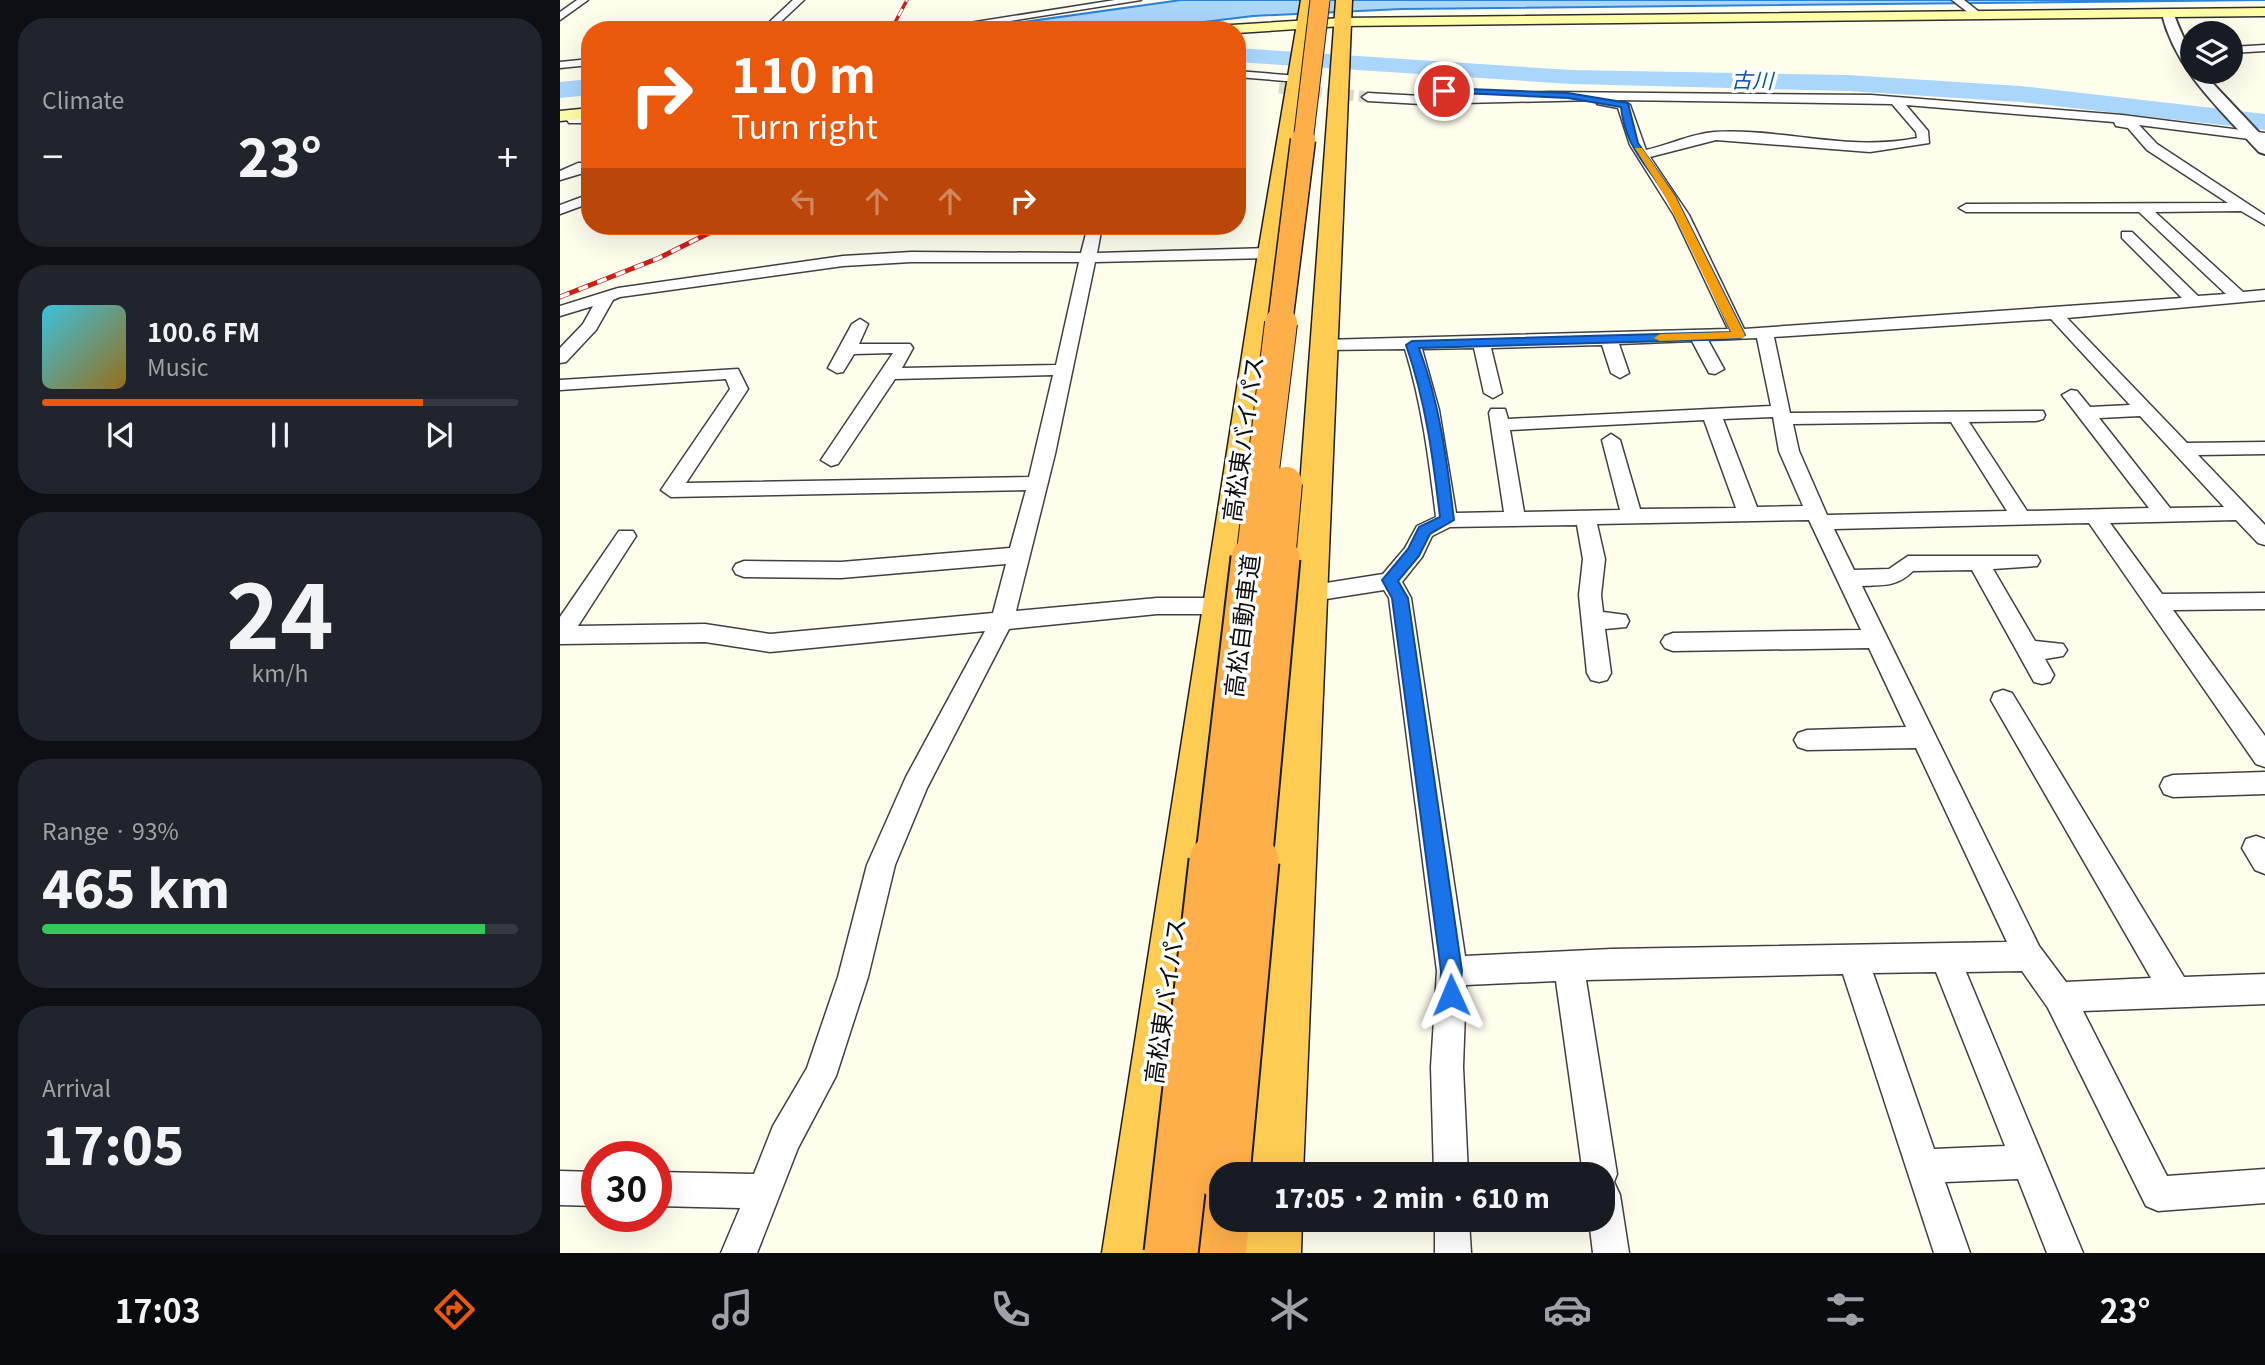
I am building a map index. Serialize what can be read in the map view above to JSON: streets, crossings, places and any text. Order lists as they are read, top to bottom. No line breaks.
{"streets":{"highway":["高松東バイパス","高松自動車道"]},"crossings":[["高松東バイパス","高松自動車道"]],"water":["古川"],"page":{"tile":["Climate",["24","km/h"],["Range · 93%","465 km"],["Arrival","17:05"]],"turn":["110 m","Turn right"],"heat":["−","23°","+"],"song":["100.6 FM","Music"],"limit":"30","trip":"17:05 · 2 min · 610 m","tabs":["17:03","23°"]}}
